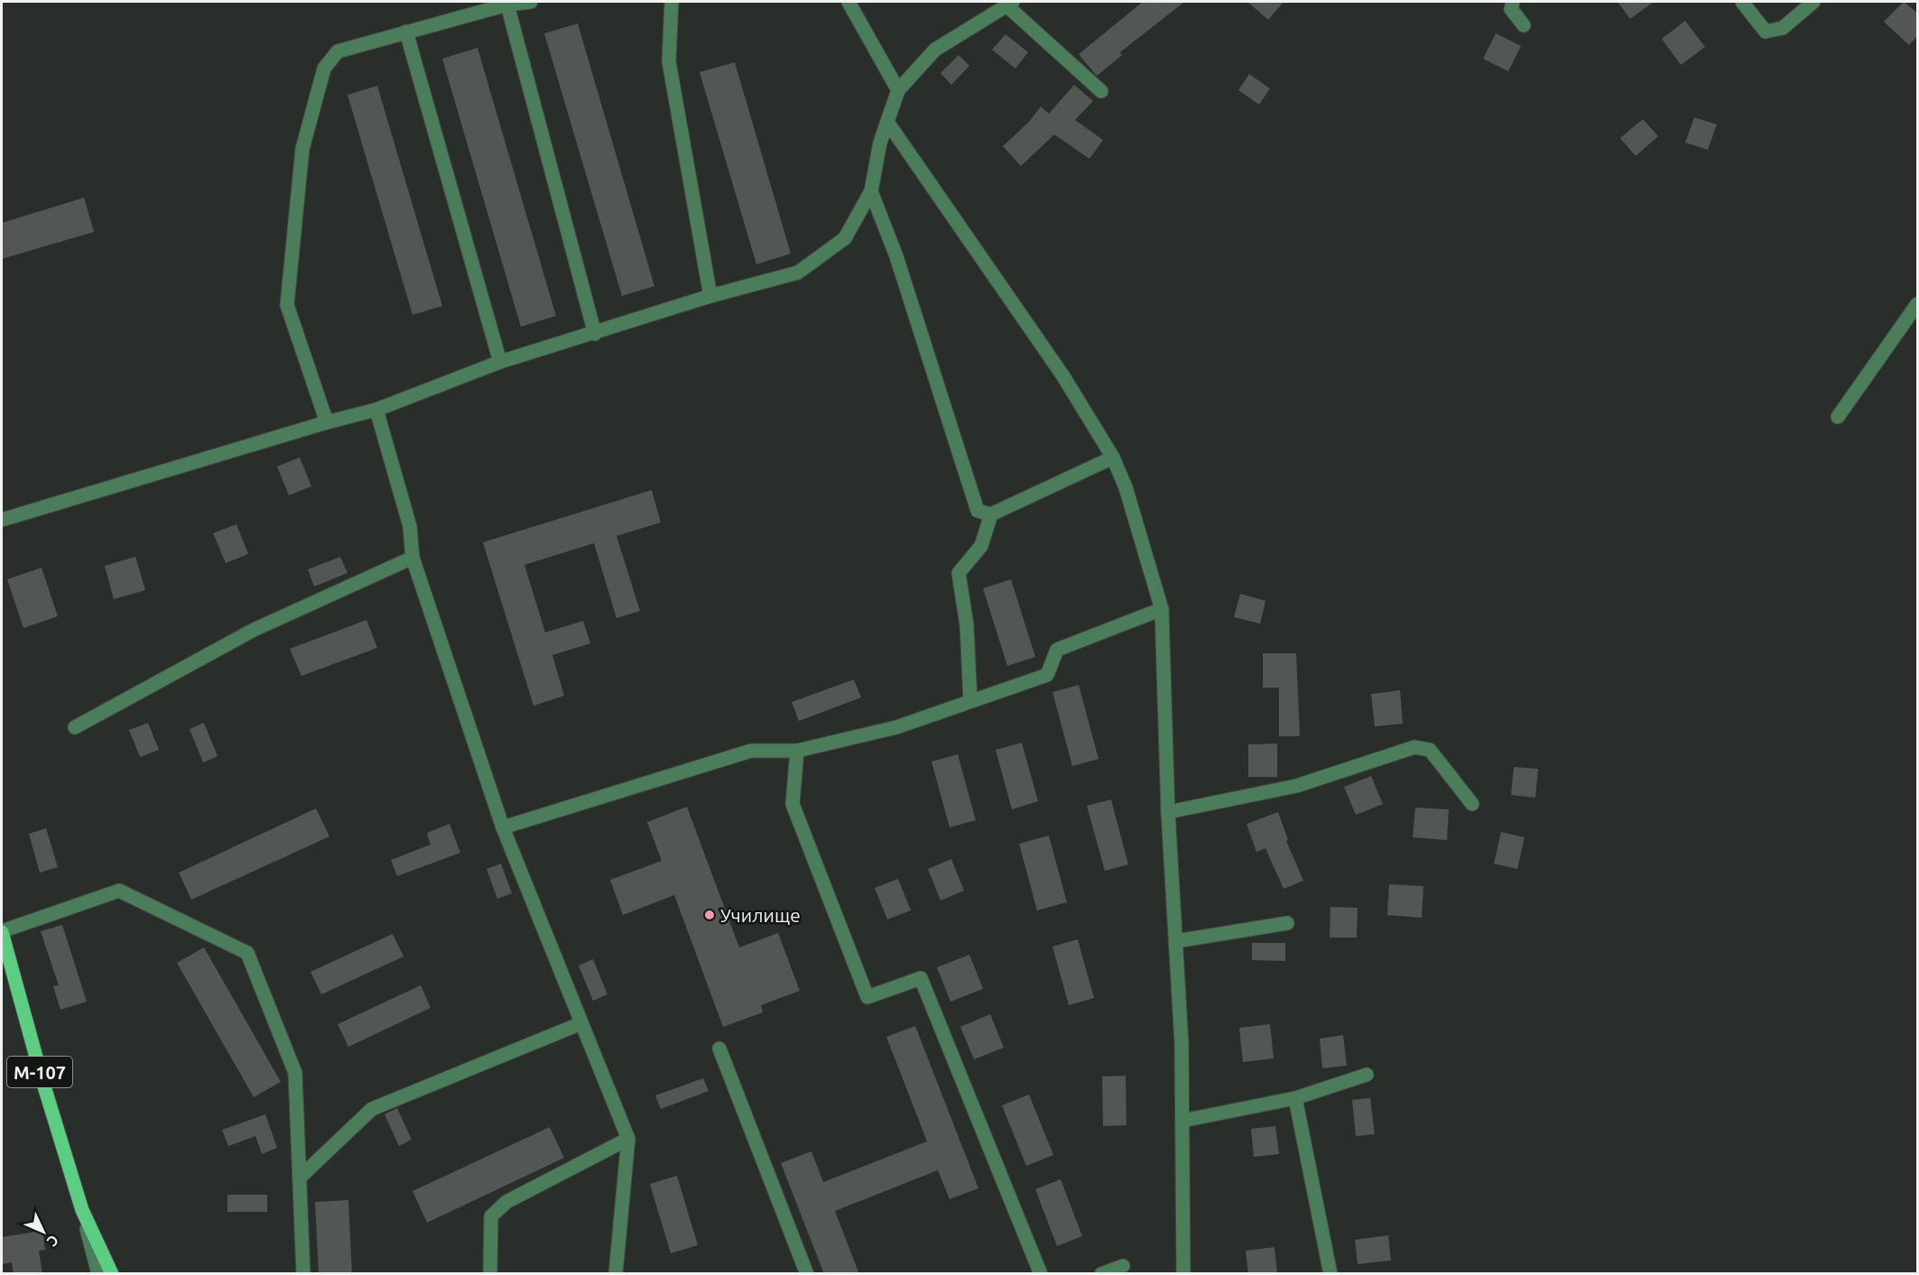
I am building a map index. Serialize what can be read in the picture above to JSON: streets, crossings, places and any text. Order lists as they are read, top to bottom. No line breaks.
{"streets":{"main road":["М-107"]},"places":["Училище"],"north":"bottom right"}
